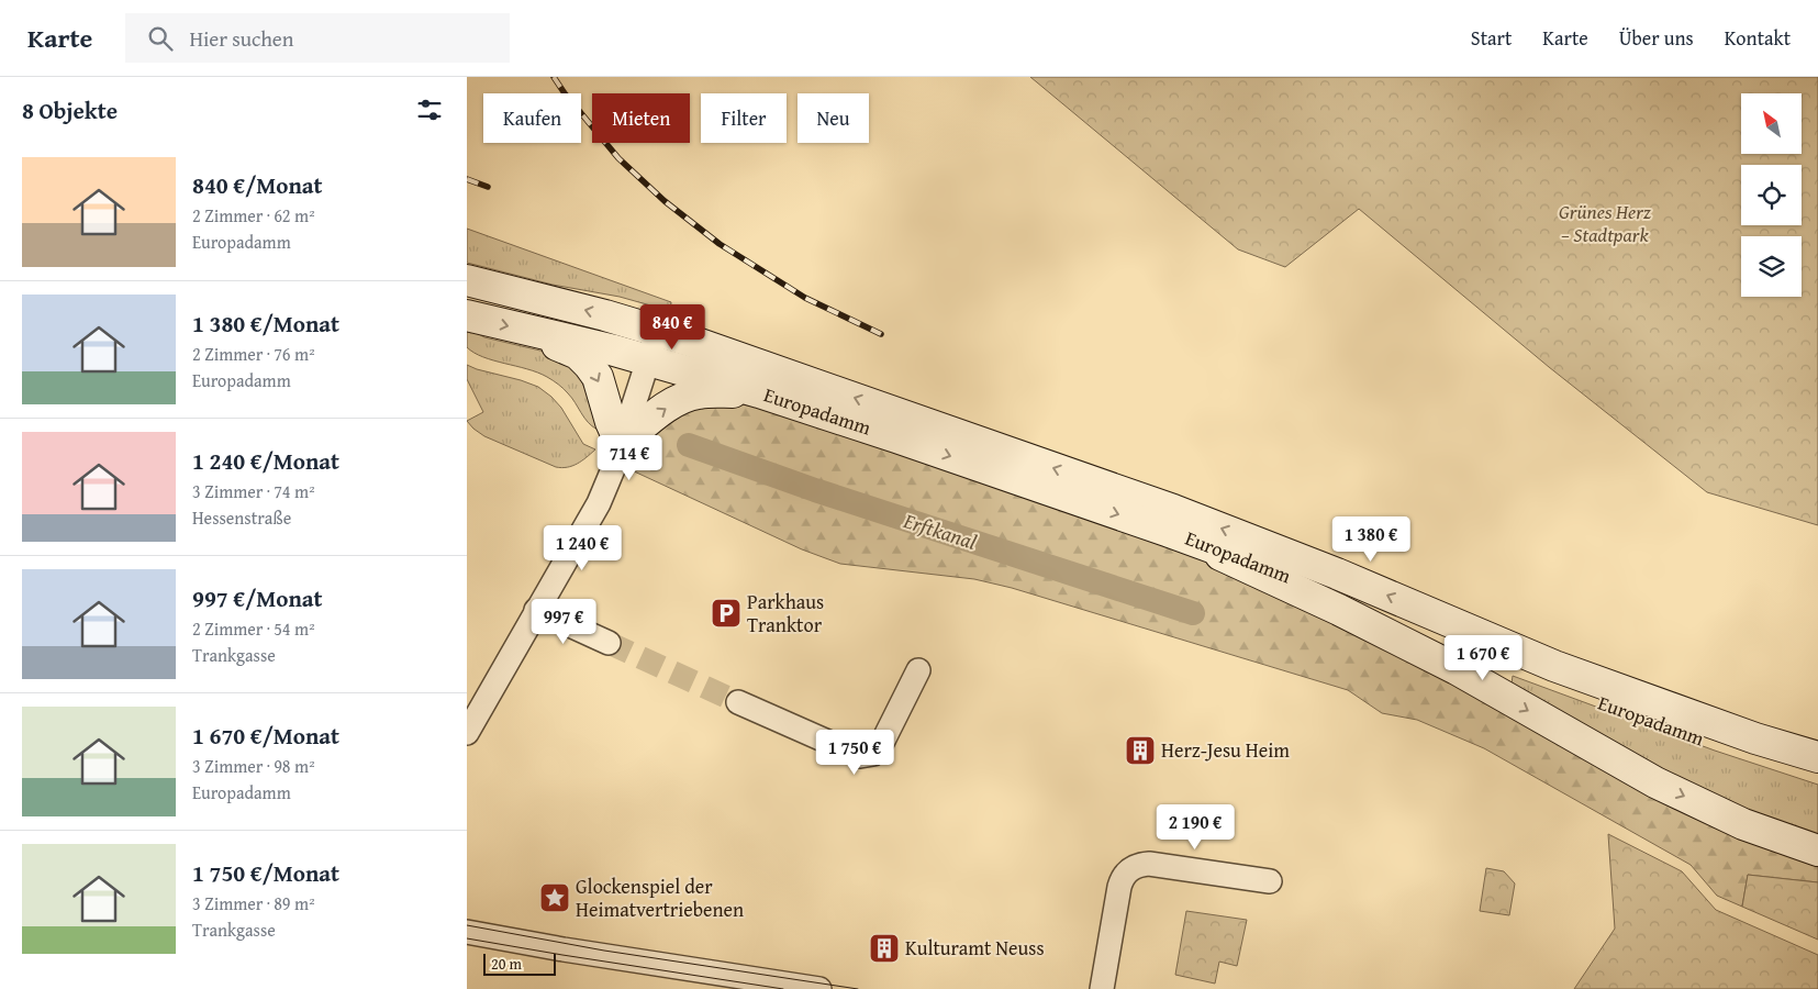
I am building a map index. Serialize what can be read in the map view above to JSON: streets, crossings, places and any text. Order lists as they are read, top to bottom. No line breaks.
{"streets":{"main road":["Europadamm"]},"water":["Erftkanal"],"parks":["Grünes Herz – Stadtpark"],"places":{"parking":["Parkhaus Tranktor"],"building":["Herz-Jesu Heim","Kulturamt Neuss"],"place":["Glockenspiel der Heimatvertriebenen"]},"scale_bar":"20 m","north":"top left","page":{"header":"Karte","search":"Hier suchen","nav":["Start","Karte","Über uns","Kontakt"],"heading":"8 Objekte","chip":["Kaufen","Mieten","Filter","Neu"],"list":[{"name":"840 €/Monat","note":"2 Zimmer · 62 m² · Europadamm"},{"name":"1 380 €/Monat","note":"2 Zimmer · 76 m² · Europadamm"},{"name":"1 240 €/Monat","note":"3 Zimmer · 74 m² · Hessenstraße"},{"name":"997 €/Monat","note":"2 Zimmer · 54 m² · Trankgasse"},{"name":"1 670 €/Monat","note":"3 Zimmer · 98 m² · Europadamm"},{"name":"1 750 €/Monat","note":"3 Zimmer · 89 m² · Trankgasse"}],"price":["840 €","714 €","1 380 €","1 240 €","997 €","1 670 €","1 750 €","2 190 €"],"scale":"20 m"}}
